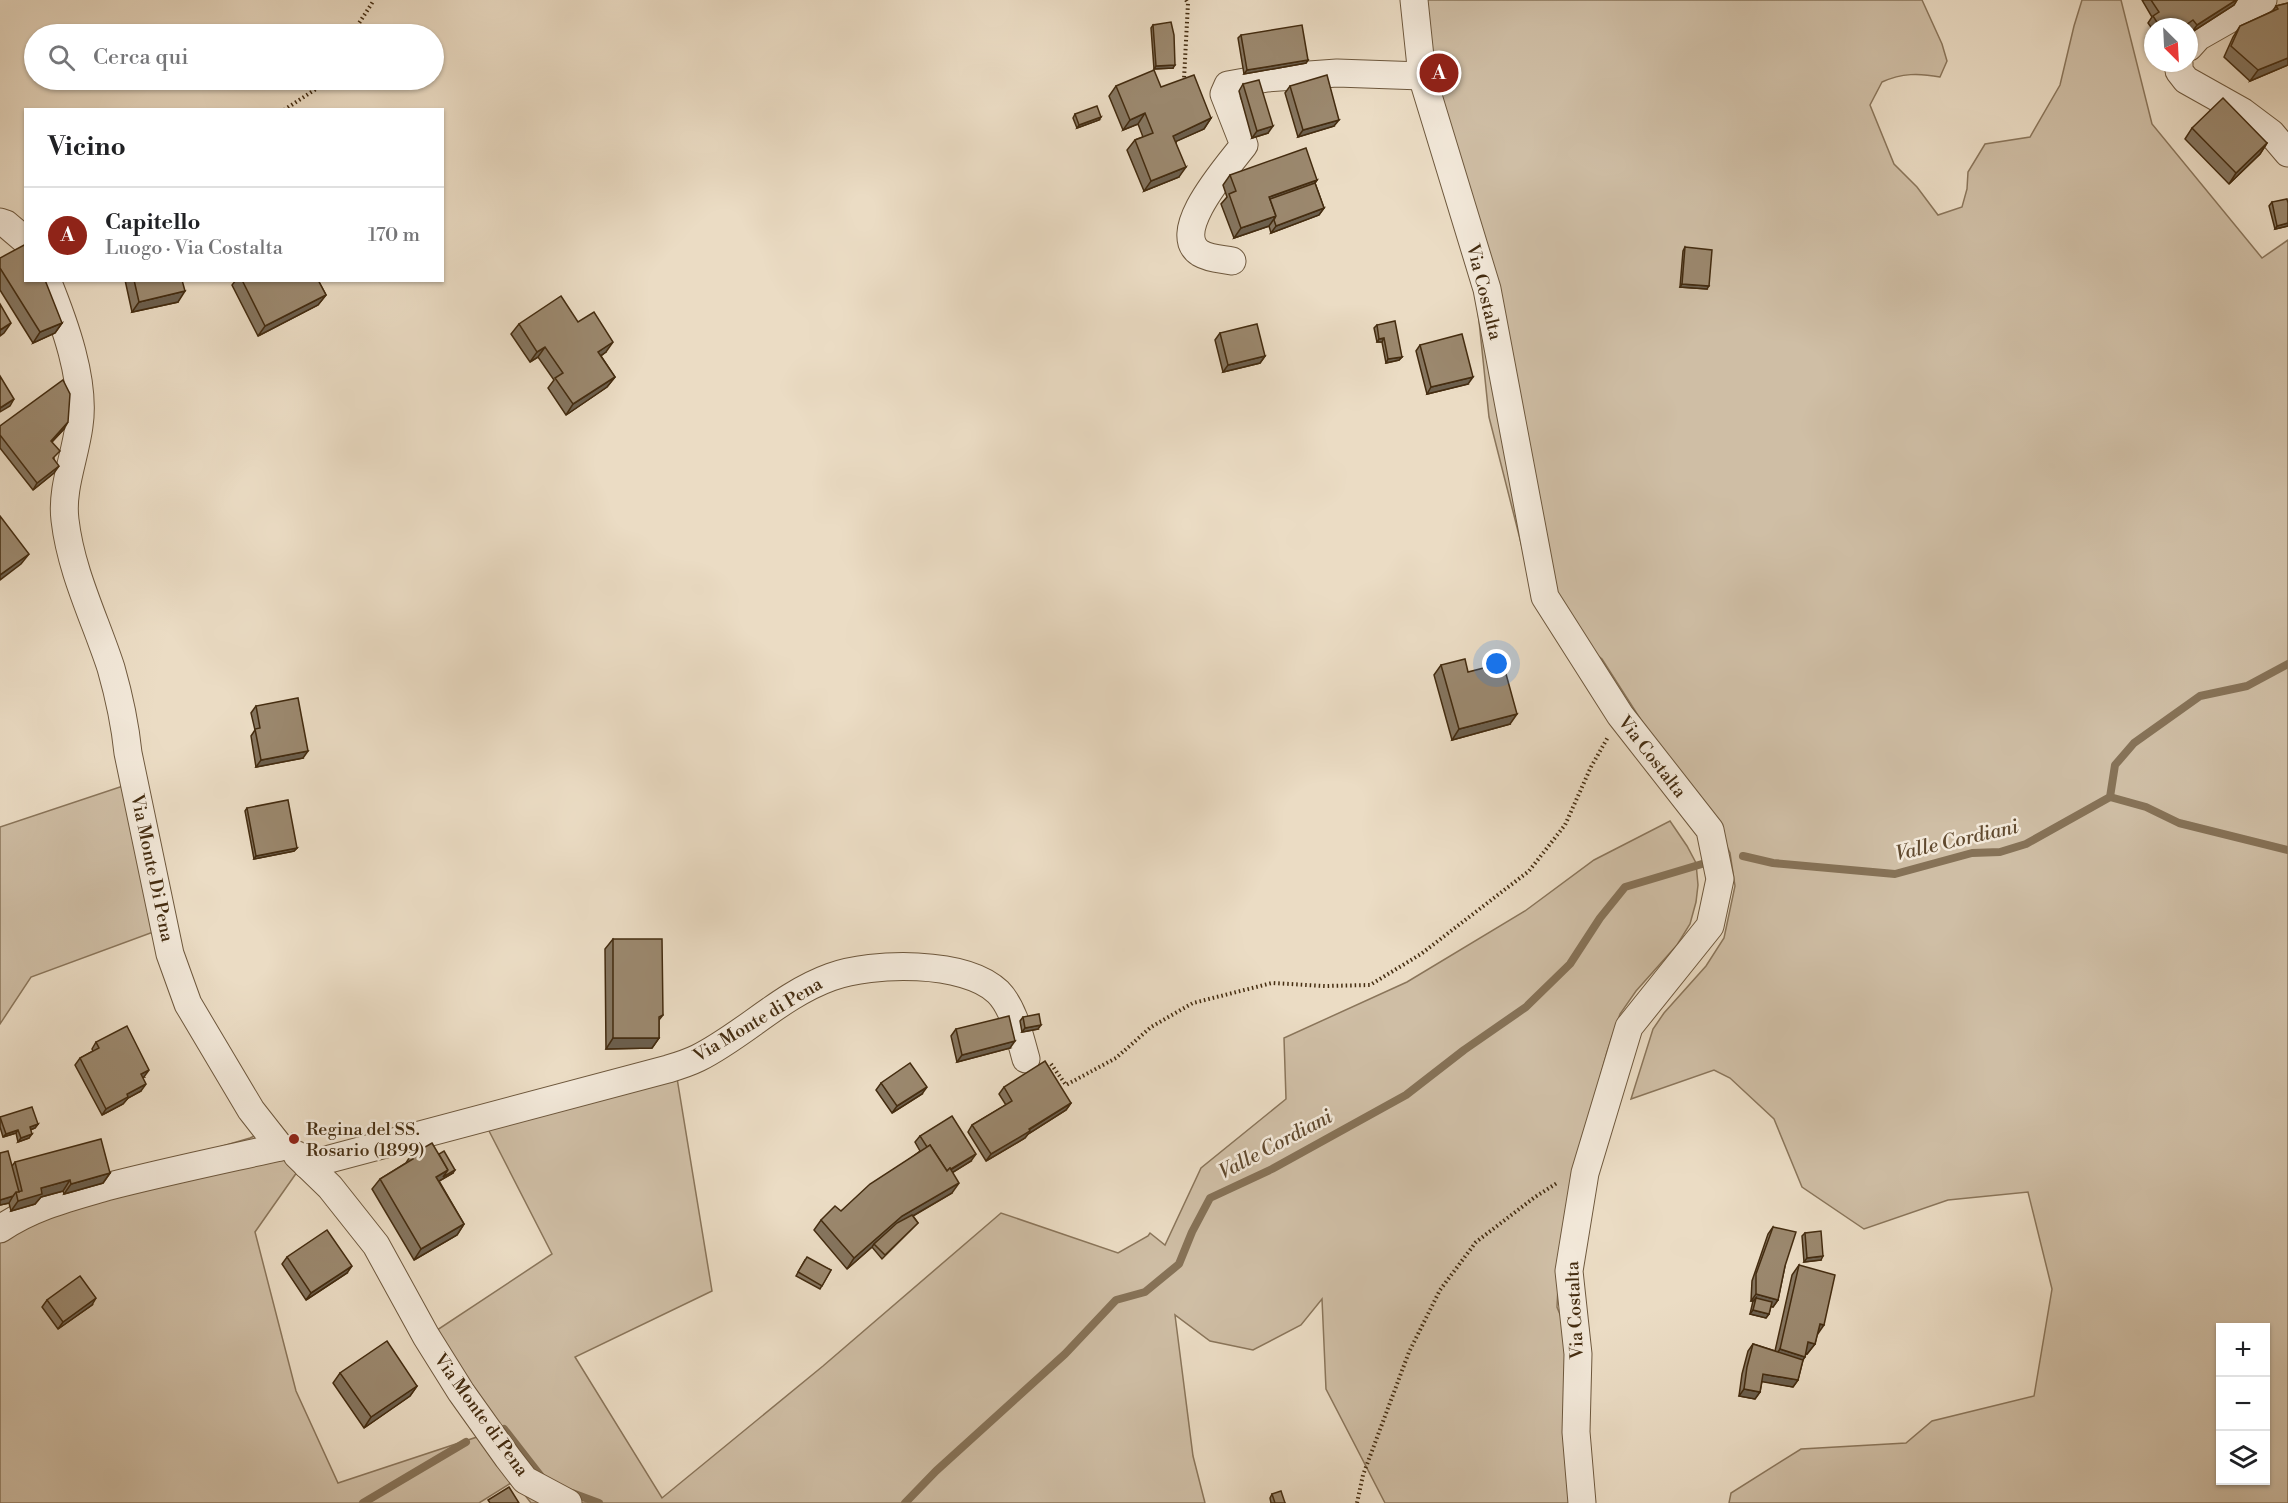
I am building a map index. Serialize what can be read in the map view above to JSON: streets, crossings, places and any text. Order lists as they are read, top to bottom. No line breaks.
{"streets":{"street":["Via Costalta","Via Monte Di Pena","Via Monte di Pena"]},"crossings":[["Via Monte Di Pena","Via Monte di Pena"]],"water":["Valle Cordiani"],"places":["Regina del SS. Rosario (1899)"],"north":"bottom right","page":{"search":"Cerca qui","pins":"A","heading":"Vicino","list":[{"mark":"A","name":"Capitello","note":"Luogo · Via Costalta","value":"170 m"}],"map_buttons":["+","−"]}}
